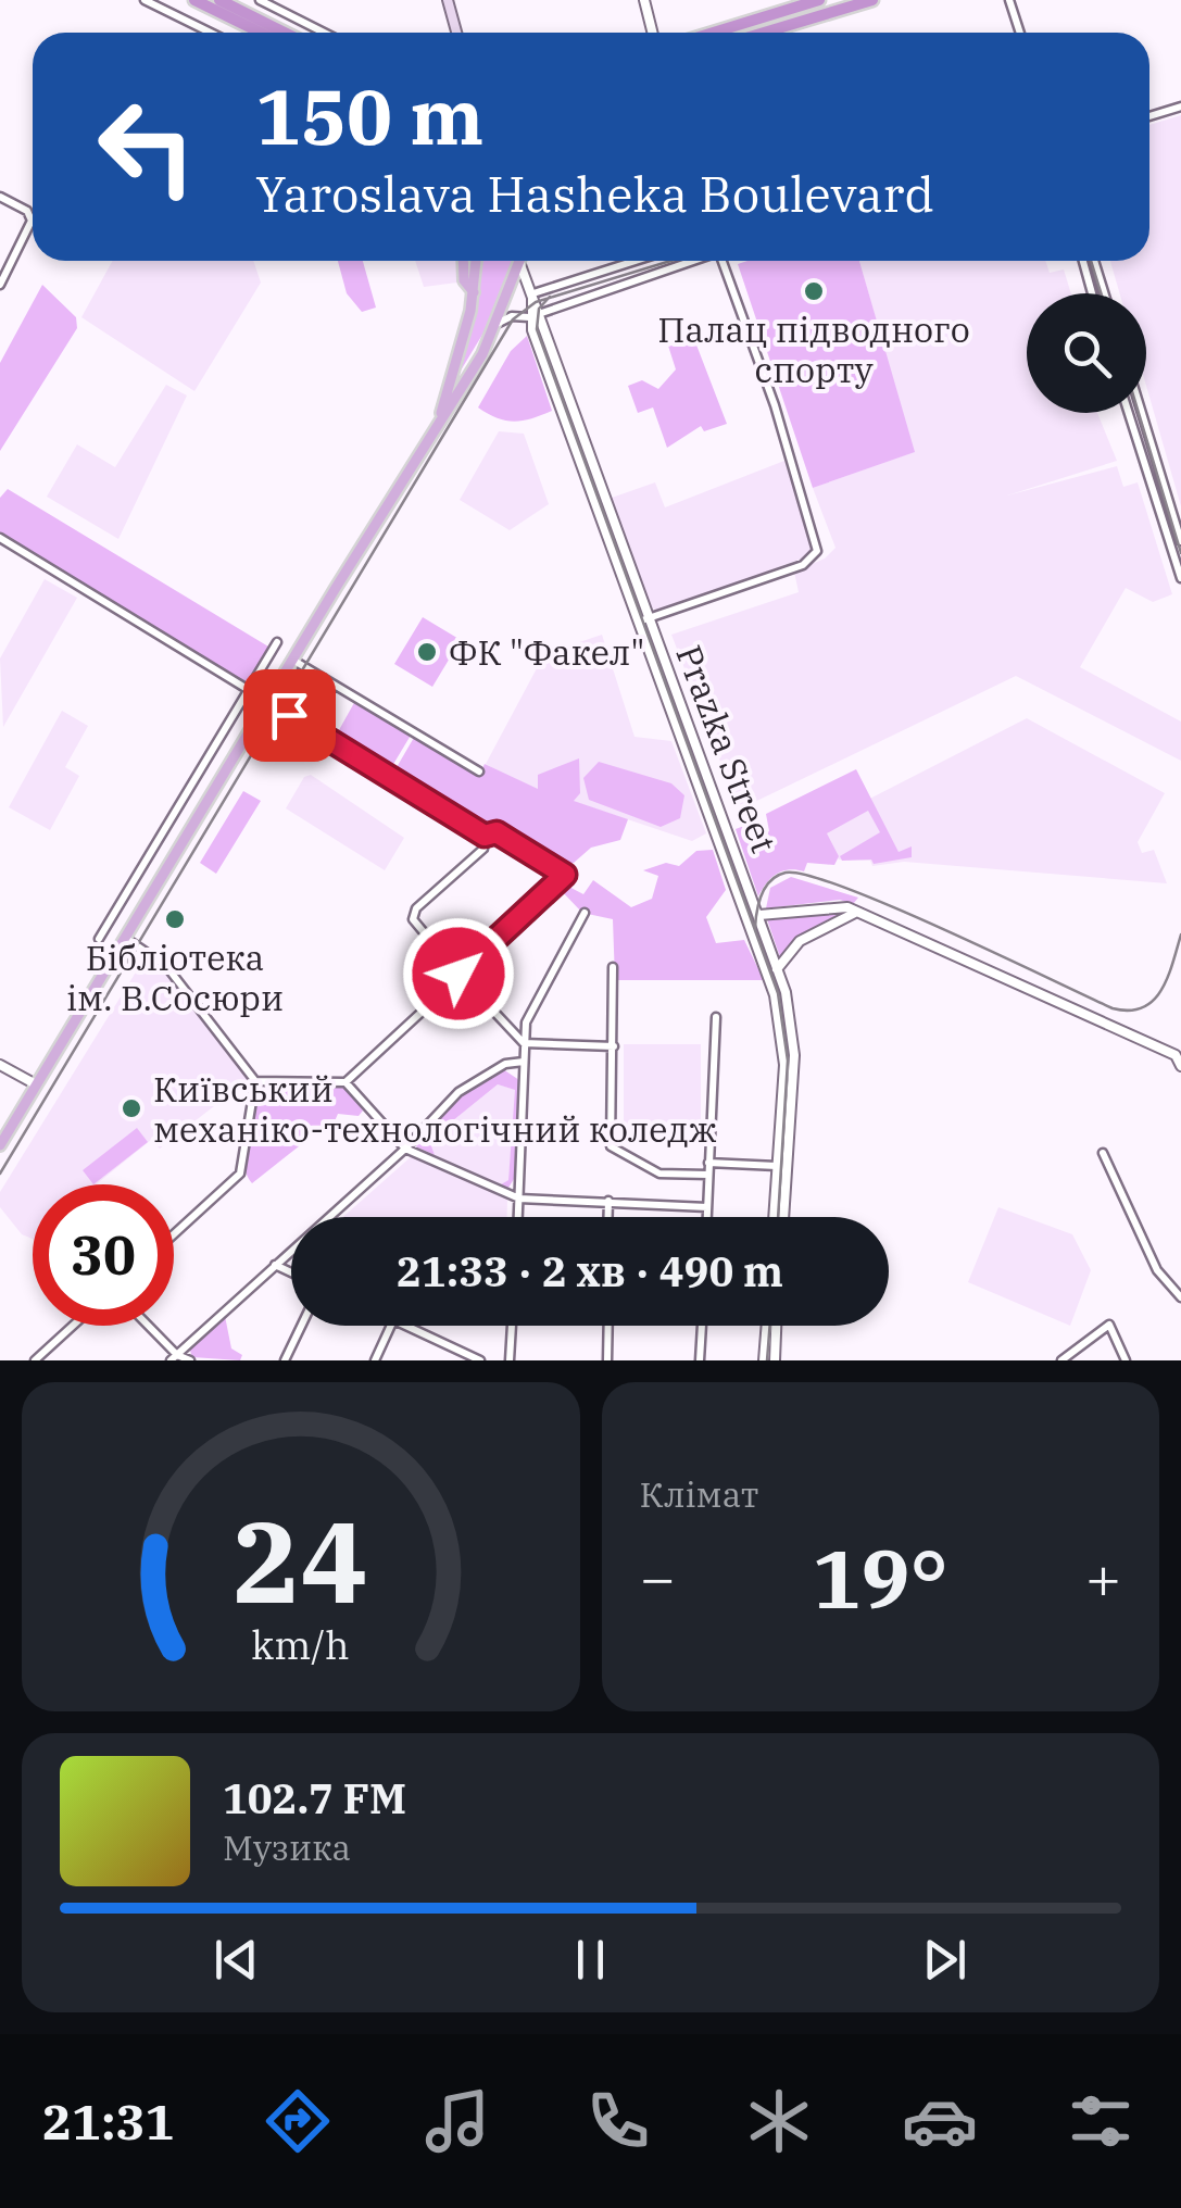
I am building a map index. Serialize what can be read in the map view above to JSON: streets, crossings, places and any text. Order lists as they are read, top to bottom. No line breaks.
{"streets":{"street":["Prazka Street"]},"places":["Палац підводного спорту","ФК \"Факел\"","Бібліотека ім. В.Сосюри","Київський механіко-технологічний коледж"],"page":{"turn":["150 m","Yaroslava Hasheka Boulevard"],"limit":"30","trip":"21:33 · 2 хв · 490 m","tile":"Клімат","heat":["−","19°","+"],"song":["102.7 FM","Музика"],"tabs":"21:31","gauge":["24","km/h"]}}
